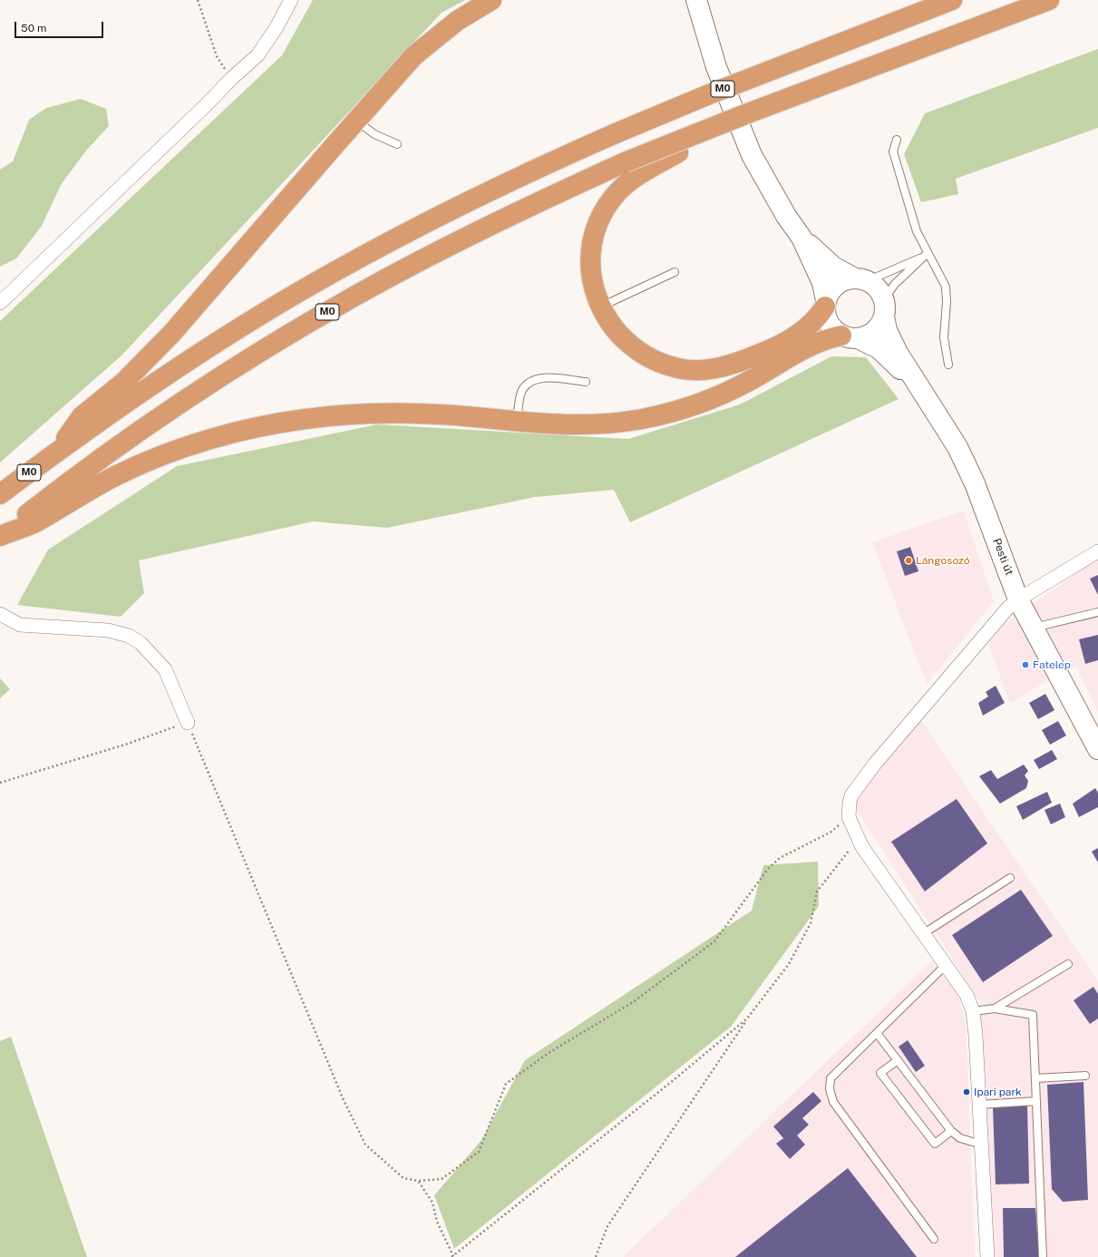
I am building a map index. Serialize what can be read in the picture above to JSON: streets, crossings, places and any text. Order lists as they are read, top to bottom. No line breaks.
{"streets":{"highway":["M0"],"main road":["Pesti út"]},"places":["Lángosozó","Fatelep","Ipari park"],"scale_bar":"50 m"}
